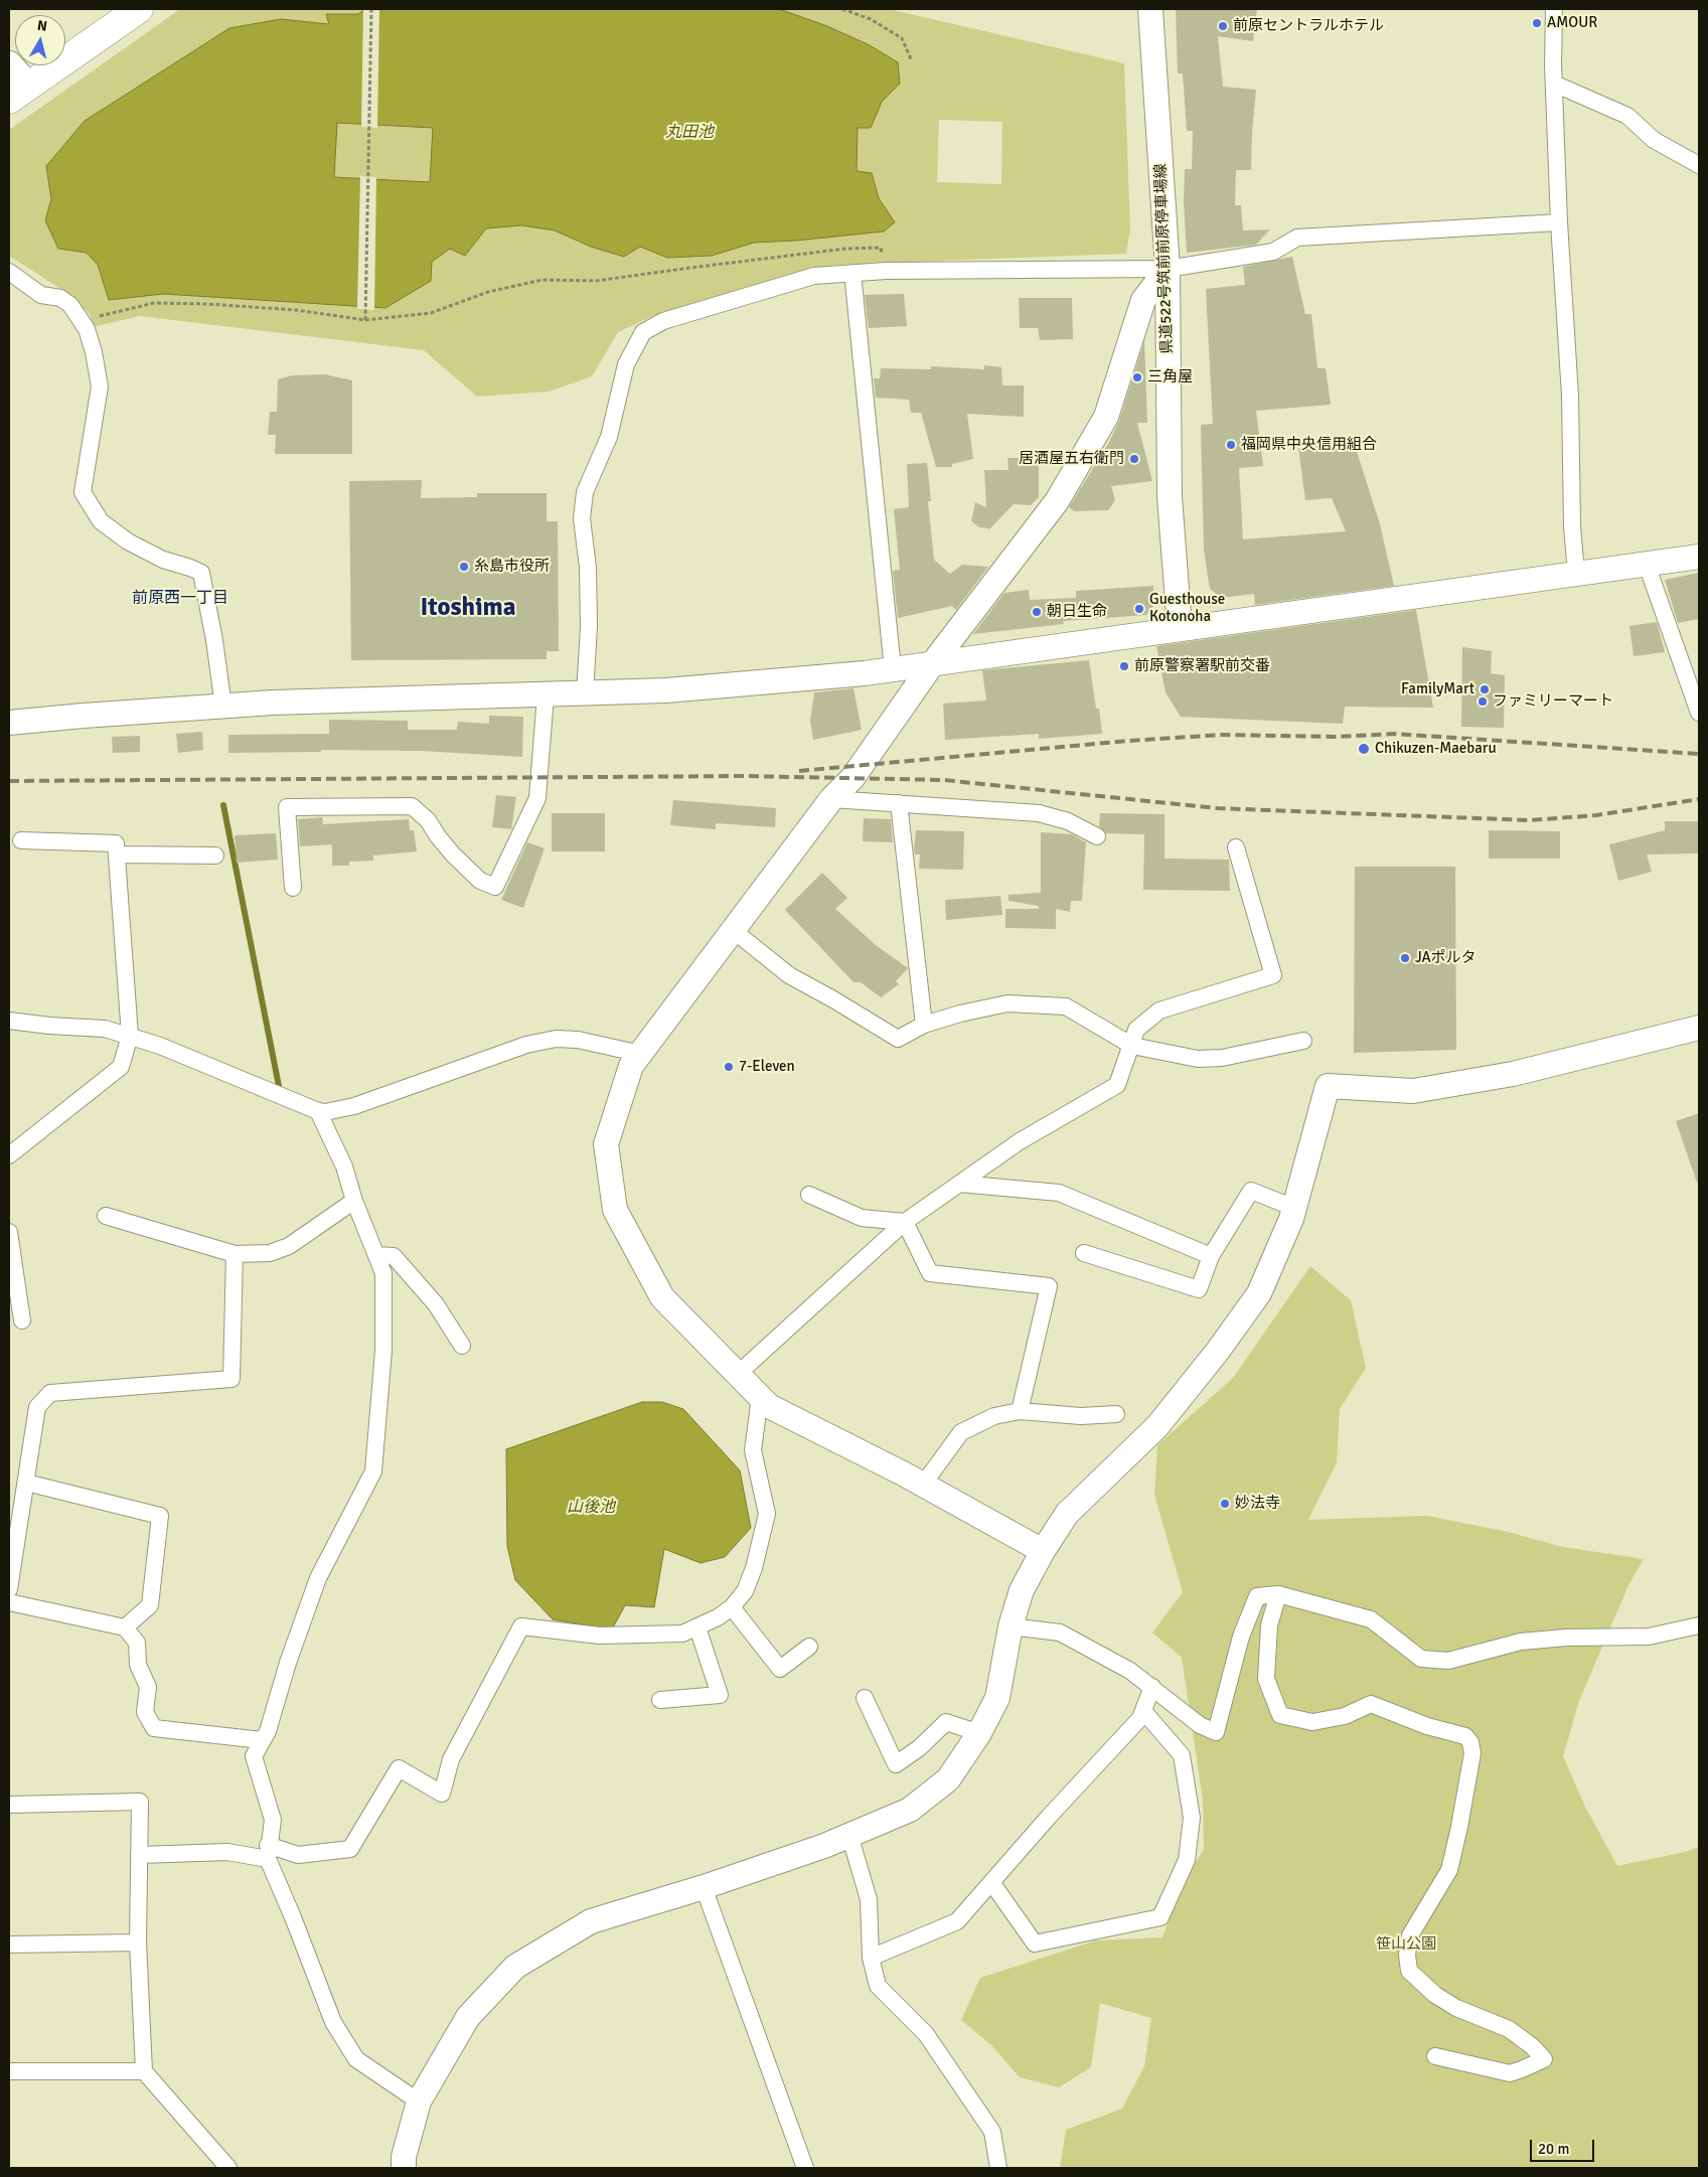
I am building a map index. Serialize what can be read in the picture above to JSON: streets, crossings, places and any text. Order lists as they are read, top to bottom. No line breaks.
{"streets":{"street":["県道522号筑前前原停車場線"]},"districts":["前原西一丁目","Itoshima"],"water":["丸田池","山後池"],"parks":["笹山公園"],"places":["AMOUR","前原セントラルホテル","三角屋","福岡県中央信用組合","居酒屋五右衛門","糸島市役所","Guesthouse Kotonoha","朝日生命","前原警察署駅前交番","FamilyMart","ファミリーマート","Chikuzen-Maebaru","JAポルタ","7-Eleven","妙法寺"],"scale_bar":"20 m","north":"top"}
